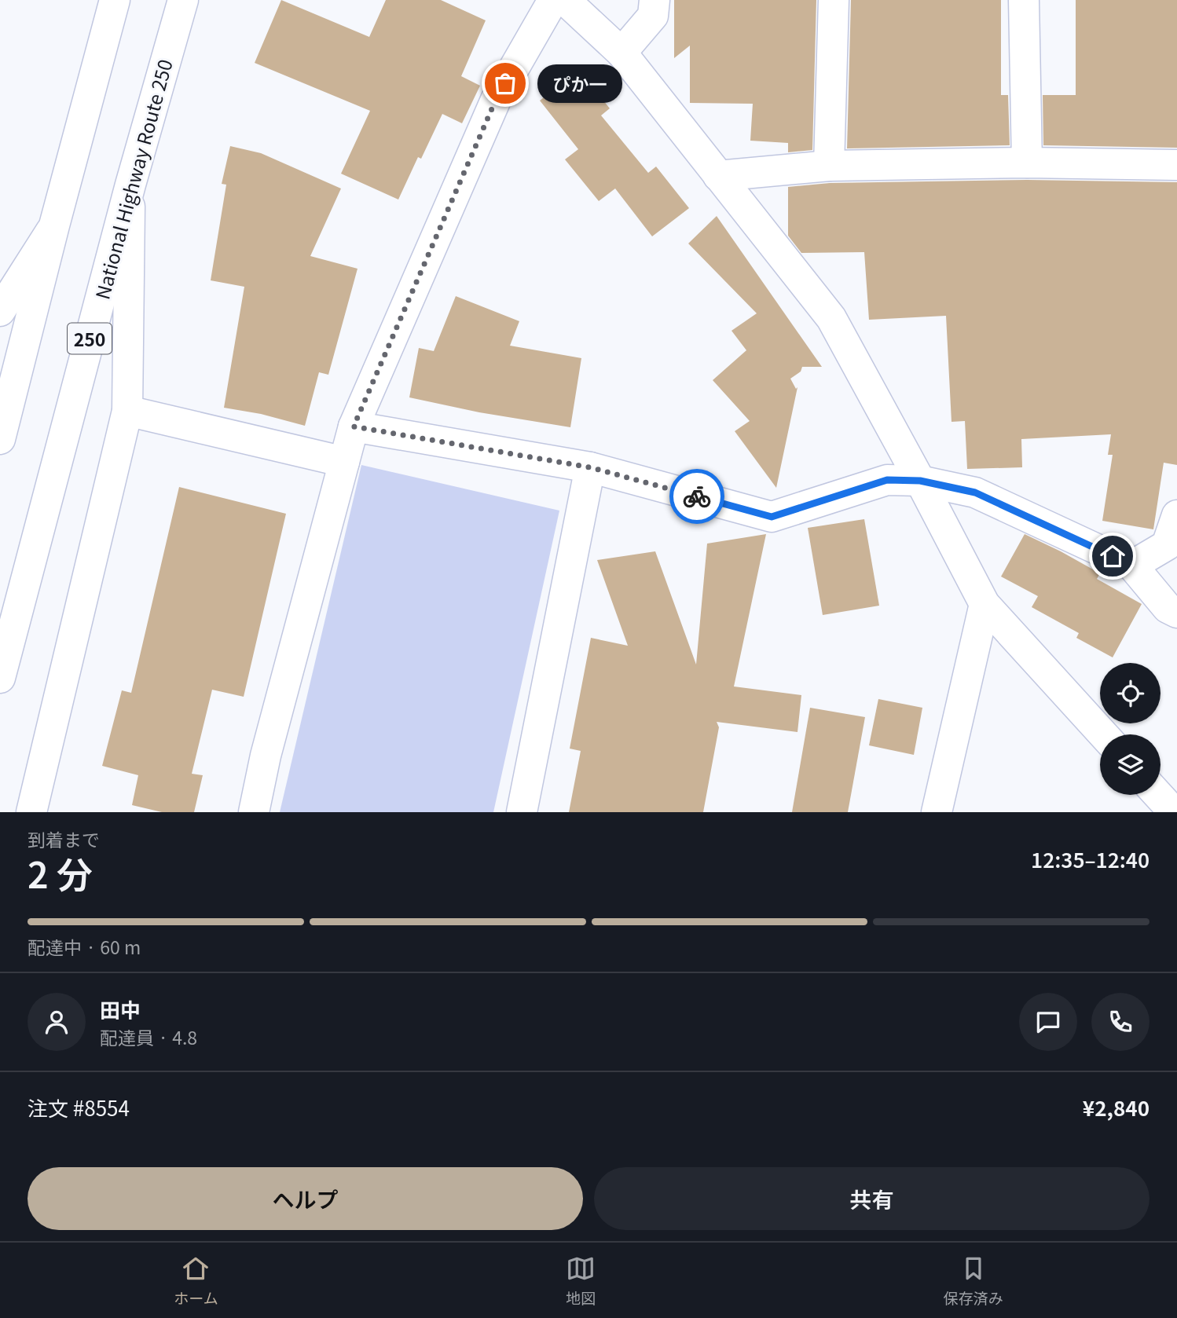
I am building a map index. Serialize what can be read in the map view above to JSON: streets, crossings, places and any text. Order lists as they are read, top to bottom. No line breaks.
{"streets":{"main road":["National Highway Route 250","250"]},"places":["ぴか一"],"page":{"bubble":"ぴか一","heading":["2 分","到着まで","12:35–12:40"],"panel":["田中","配達員 · 4.8","注文 #8554","¥2,840"],"bar":"配達中 · 60 m","buttons":["ヘルプ","共有"],"tabs":["ホーム","地図","保存済み"]}}
